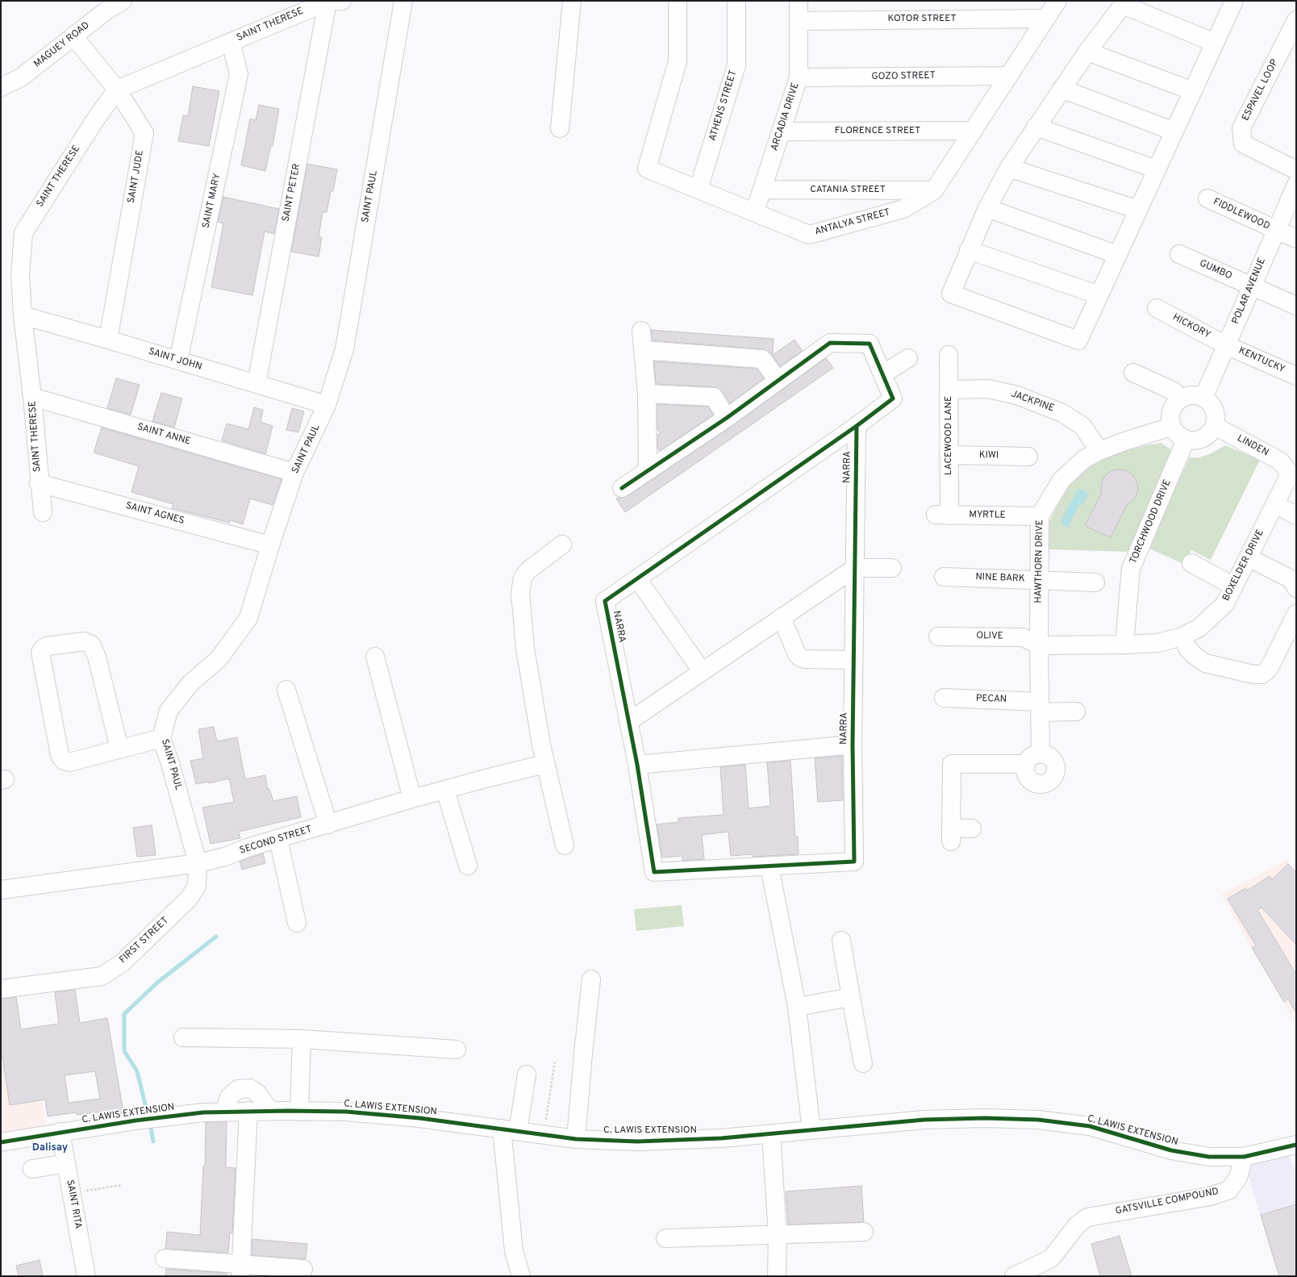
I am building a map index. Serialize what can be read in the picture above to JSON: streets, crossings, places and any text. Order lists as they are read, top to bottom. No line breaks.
{"streets":{"street":["KOTOR STREET","SAINT THERESE","MAGUEY ROAD","GOZO STREET","ESPAVEL LOOP","ATHENS STREET","ARCADIA DRIVE","FLORENCE STREET","SAINT JUDE","CATANIA STREET","SAINT PETER","SAINT PAUL","SAINT MARY","FIDDLEWOOD","ANTALYA STREET","GUMBO","POLAR AVENUE","HICKORY","SAINT JOHN","KENTUCKY","JACKPINE","SAINT ANNE","LACEWOOD LANE","LINDEN","KIWI","NARRA","SAINT AGNES","MYRTLE","TORCHWOOD DRIVE","HAWTHORN DRIVE","BOXELDER DRIVE","NINE BARK","OLIVE","PECAN","SECOND STREET","FIRST STREET","C. LAWIS EXTENSION","GATSVILLE COMPOUND","SAINT RITA"]},"crossings":[["KOTOR STREET","ARCADIA DRIVE"],["KOTOR STREET","ANTALYA STREET"],["SAINT THERESE","SAINT JUDE"],["SAINT THERESE","SAINT PETER"],["SAINT THERESE","SAINT MARY"],["SAINT THERESE","SAINT JOHN"],["SAINT THERESE","SAINT ANNE"],["SAINT THERESE","SAINT AGNES"],["MAGUEY ROAD","SAINT JUDE"],["GOZO STREET","ARCADIA DRIVE"],["GOZO STREET","ANTALYA STREET"],["ATHENS STREET","ANTALYA STREET"],["ARCADIA DRIVE","FLORENCE STREET"],["ARCADIA DRIVE","CATANIA STREET"],["ARCADIA DRIVE","ANTALYA STREET"],["FLORENCE STREET","ANTALYA STREET"],["SAINT JUDE","SAINT JOHN"],["CATANIA STREET","ANTALYA STREET"],["SAINT PETER","SAINT JOHN"],["SAINT PAUL","SAINT JOHN"],["SAINT PAUL","SAINT ANNE"],["SAINT PAUL","SAINT AGNES"],["SAINT PAUL","SECOND STREET"],["SAINT PAUL","FIRST STREET"],["SAINT MARY","SAINT JOHN"],["FIDDLEWOOD","POLAR AVENUE"],["GUMBO","POLAR AVENUE"],["POLAR AVENUE","HICKORY"],["POLAR AVENUE","KENTUCKY"],["POLAR AVENUE","LINDEN"],["POLAR AVENUE","TORCHWOOD DRIVE"],["POLAR AVENUE","HAWTHORN DRIVE"],["HICKORY","KENTUCKY"],["JACKPINE","LACEWOOD LANE"],["JACKPINE","HAWTHORN DRIVE"],["LACEWOOD LANE","KIWI"],["LACEWOOD LANE","MYRTLE"],["LINDEN","TORCHWOOD DRIVE"],["LINDEN","HAWTHORN DRIVE"],["LINDEN","BOXELDER DRIVE"],["MYRTLE","HAWTHORN DRIVE"],["TORCHWOOD DRIVE","HAWTHORN DRIVE"],["TORCHWOOD DRIVE","BOXELDER DRIVE"],["HAWTHORN DRIVE","BOXELDER DRIVE"],["HAWTHORN DRIVE","NINE BARK"],["HAWTHORN DRIVE","OLIVE"],["HAWTHORN DRIVE","PECAN"],["BOXELDER DRIVE","OLIVE"],["SECOND STREET","FIRST STREET"],["C. LAWIS EXTENSION","GATSVILLE COMPOUND"],["C. LAWIS EXTENSION","SAINT RITA"]],"districts":["Dalisay"]}
